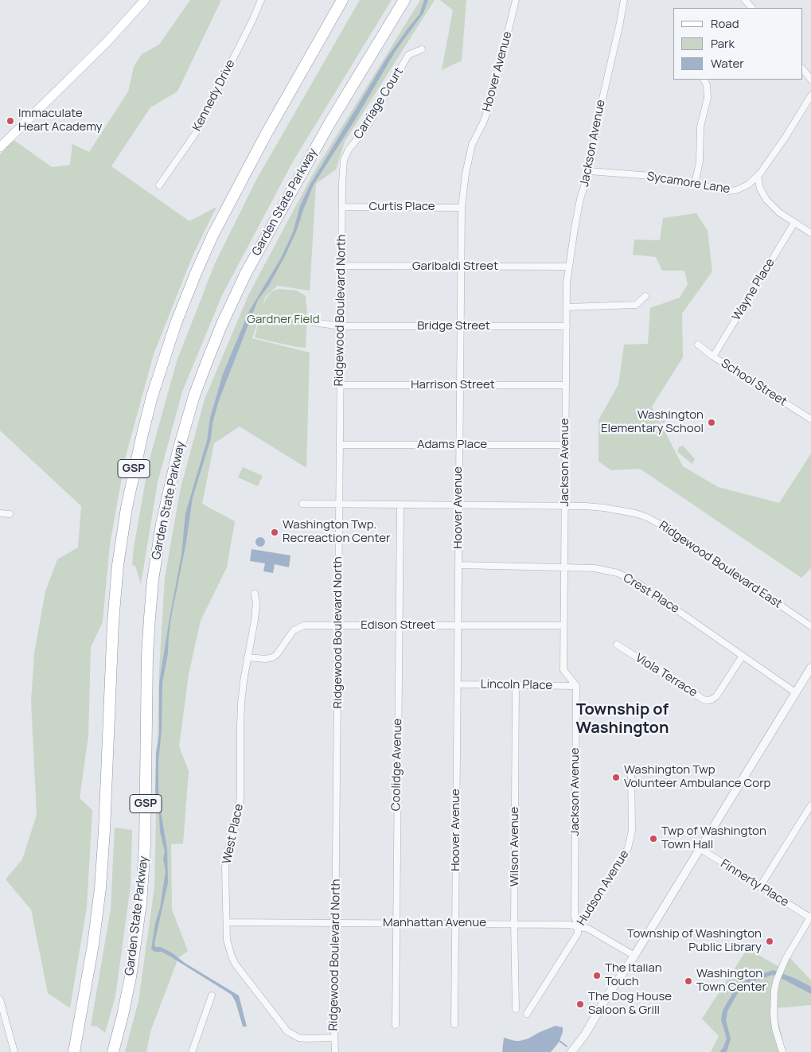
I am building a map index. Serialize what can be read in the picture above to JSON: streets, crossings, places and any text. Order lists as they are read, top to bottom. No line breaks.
{"streets":{"highway":["Garden State Parkway","GSP"],"street":["Hoover Avenue","Kennedy Drive","Carriage Court","Jackson Avenue","Sycamore Lane","Curtis Place","Garibaldi Street","Wayne Place","Ridgewood Boulevard North","Bridge Street","School Street","Harrison Street","Adams Place","Ridgewood Boulevard East","Crest Place","Edison Street","Viola Terrace","Lincoln Place","Coolidge Avenue","West Place","Wilson Avenue","Finnerty Place","Hudson Avenue","Manhattan Avenue"]},"crossings":[["Hoover Avenue","Curtis Place"],["Hoover Avenue","Garibaldi Street"],["Hoover Avenue","Bridge Street"],["Hoover Avenue","Harrison Street"],["Hoover Avenue","Adams Place"],["Hoover Avenue","Ridgewood Boulevard East"],["Hoover Avenue","Crest Place"],["Hoover Avenue","Edison Street"],["Hoover Avenue","Lincoln Place"],["Hoover Avenue","Manhattan Avenue"],["Carriage Court","Ridgewood Boulevard North"],["Jackson Avenue","Sycamore Lane"],["Jackson Avenue","Garibaldi Street"],["Jackson Avenue","Bridge Street"],["Jackson Avenue","Harrison Street"],["Jackson Avenue","Adams Place"],["Jackson Avenue","Ridgewood Boulevard East"],["Jackson Avenue","Crest Place"],["Jackson Avenue","Edison Street"],["Jackson Avenue","Lincoln Place"],["Jackson Avenue","Hudson Avenue"],["Jackson Avenue","Manhattan Avenue"],["Curtis Place","Ridgewood Boulevard North"],["Garibaldi Street","Ridgewood Boulevard North"],["Wayne Place","School Street"],["Ridgewood Boulevard North","Bridge Street"],["Ridgewood Boulevard North","Harrison Street"],["Ridgewood Boulevard North","Adams Place"],["Ridgewood Boulevard North","Ridgewood Boulevard East"],["Ridgewood Boulevard North","Edison Street"],["Ridgewood Boulevard North","West Place"],["Ridgewood Boulevard North","Manhattan Avenue"],["Ridgewood Boulevard East","Coolidge Avenue"],["Crest Place","Viola Terrace"],["Edison Street","Coolidge Avenue"],["Edison Street","West Place"],["Lincoln Place","Wilson Avenue"],["Coolidge Avenue","Manhattan Avenue"],["West Place","Manhattan Avenue"],["Wilson Avenue","Manhattan Avenue"],["Hudson Avenue","Manhattan Avenue"]],"districts":["Township of Washington"],"parks":["Gardner Field"],"places":["Immaculate Heart Academy","Washington Elementary School","Washington Twp. Recreaction Center","Washington Twp Volunteer Ambulance Corp","Twp of Washington Town Hall","Township of Washington Public Library","The Italian Touch","Washington Town Center","The Dog House Saloon & Grill"],"legend":["Road","Park","Water"]}
